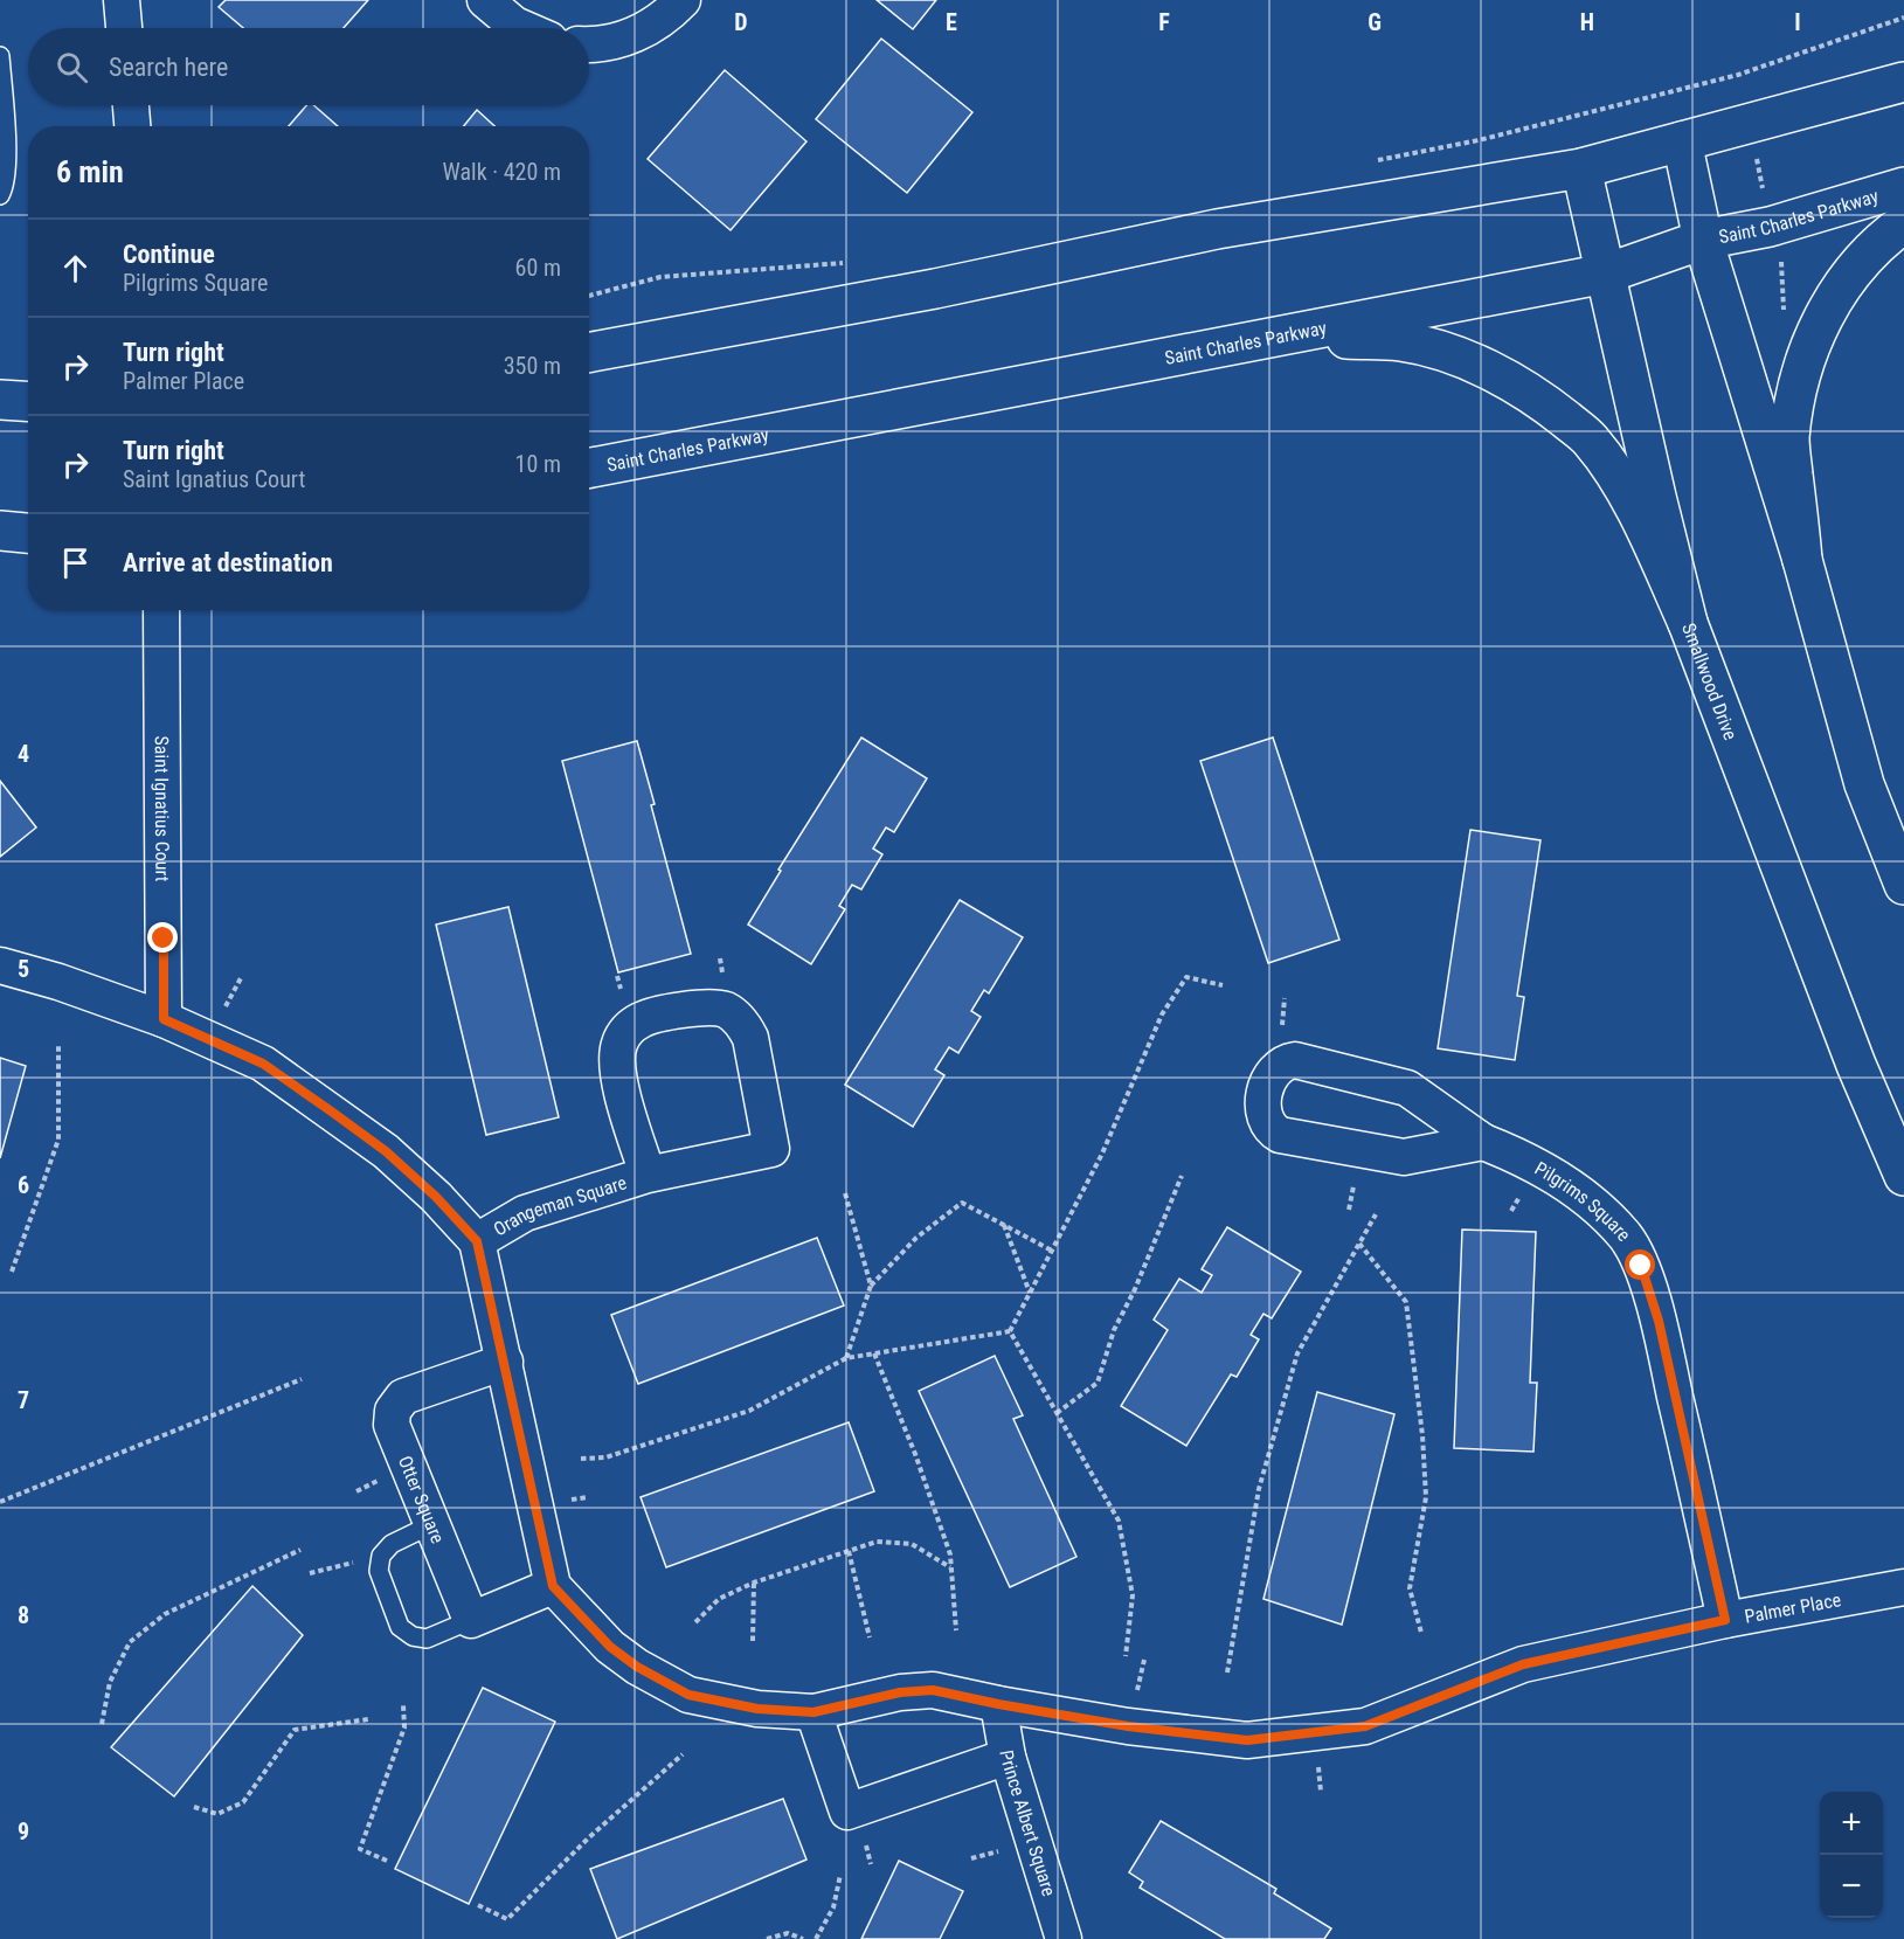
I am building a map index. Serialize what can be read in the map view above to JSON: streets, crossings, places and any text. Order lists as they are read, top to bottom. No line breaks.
{"streets":{"main road":["Saint Charles Parkway","Smallwood Drive"],"street":["Saint Ignatius Court","Pilgrims Square","Orangeman Square","Otter Square","Palmer Place","Prince Albert Square"]},"crossings":[["Saint Charles Parkway","Smallwood Drive"],["Pilgrims Square","Palmer Place"],["Palmer Place","Prince Albert Square"]],"page":{"search":"Search here","heading":["6 min","Walk · 420 m"],"list":[["Continue","Pilgrims Square","60 m"],["Turn right","Palmer Place","350 m"],["Turn right","Saint Ignatius Court","10 m"],"Arrive at destination"],"map_buttons":["+","−"]},"grid":{"columns":["D","E","F","G","H","I"],"rows":["4","5","6","7","8","9"]}}
